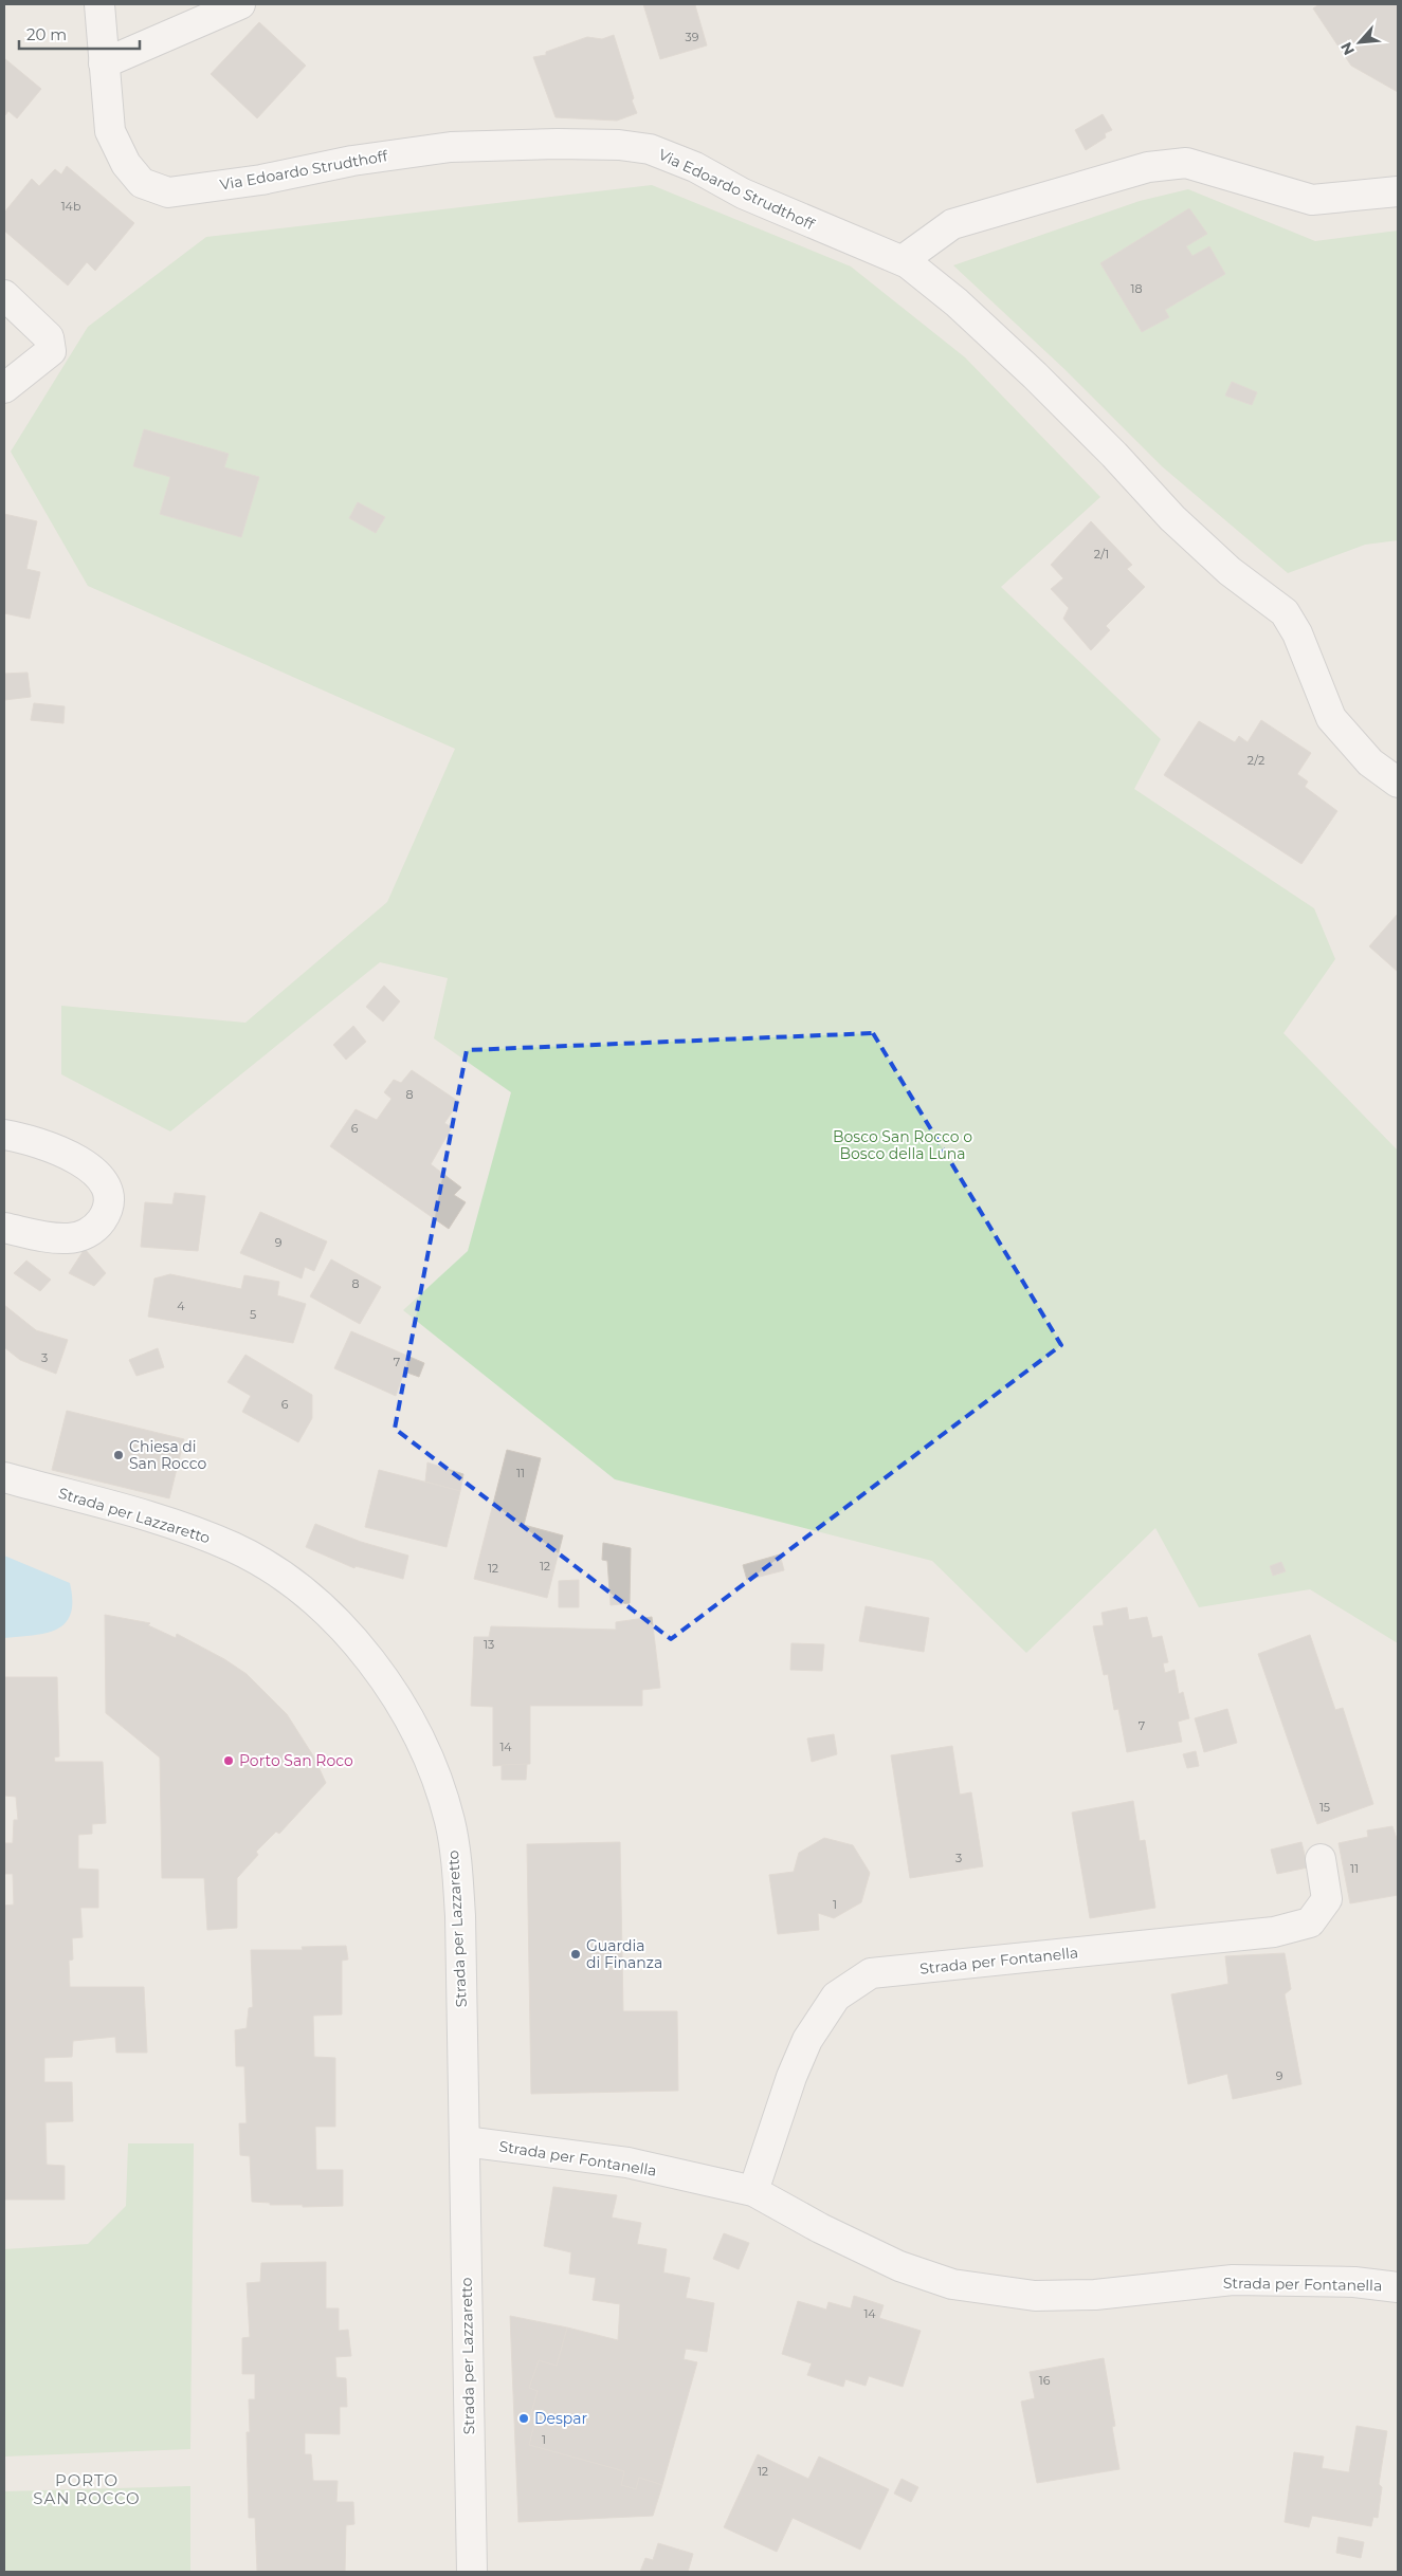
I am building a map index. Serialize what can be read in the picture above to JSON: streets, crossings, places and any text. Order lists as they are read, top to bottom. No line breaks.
{"streets":{"street":["Via Edoardo Strudthoff","Strada per Lazzaretto","Strada per Fontanella"]},"crossings":[["Strada per Lazzaretto","Strada per Fontanella"]],"districts":["PORTO SAN ROCCO"],"parks":["Bosco San Rocco o Bosco della Luna"],"places":["Chiesa di San Rocco","Porto San Roco","Guardia di Finanza","Despar"],"house_numbers":["39","14b","18","2/1","2/2","8","6","9","8","4","5","3","7","6","11","12","12","13","7","14","15","3","11","1","9","14","16","1","12"],"scale_bar":"20 m","north":"bottom left"}
